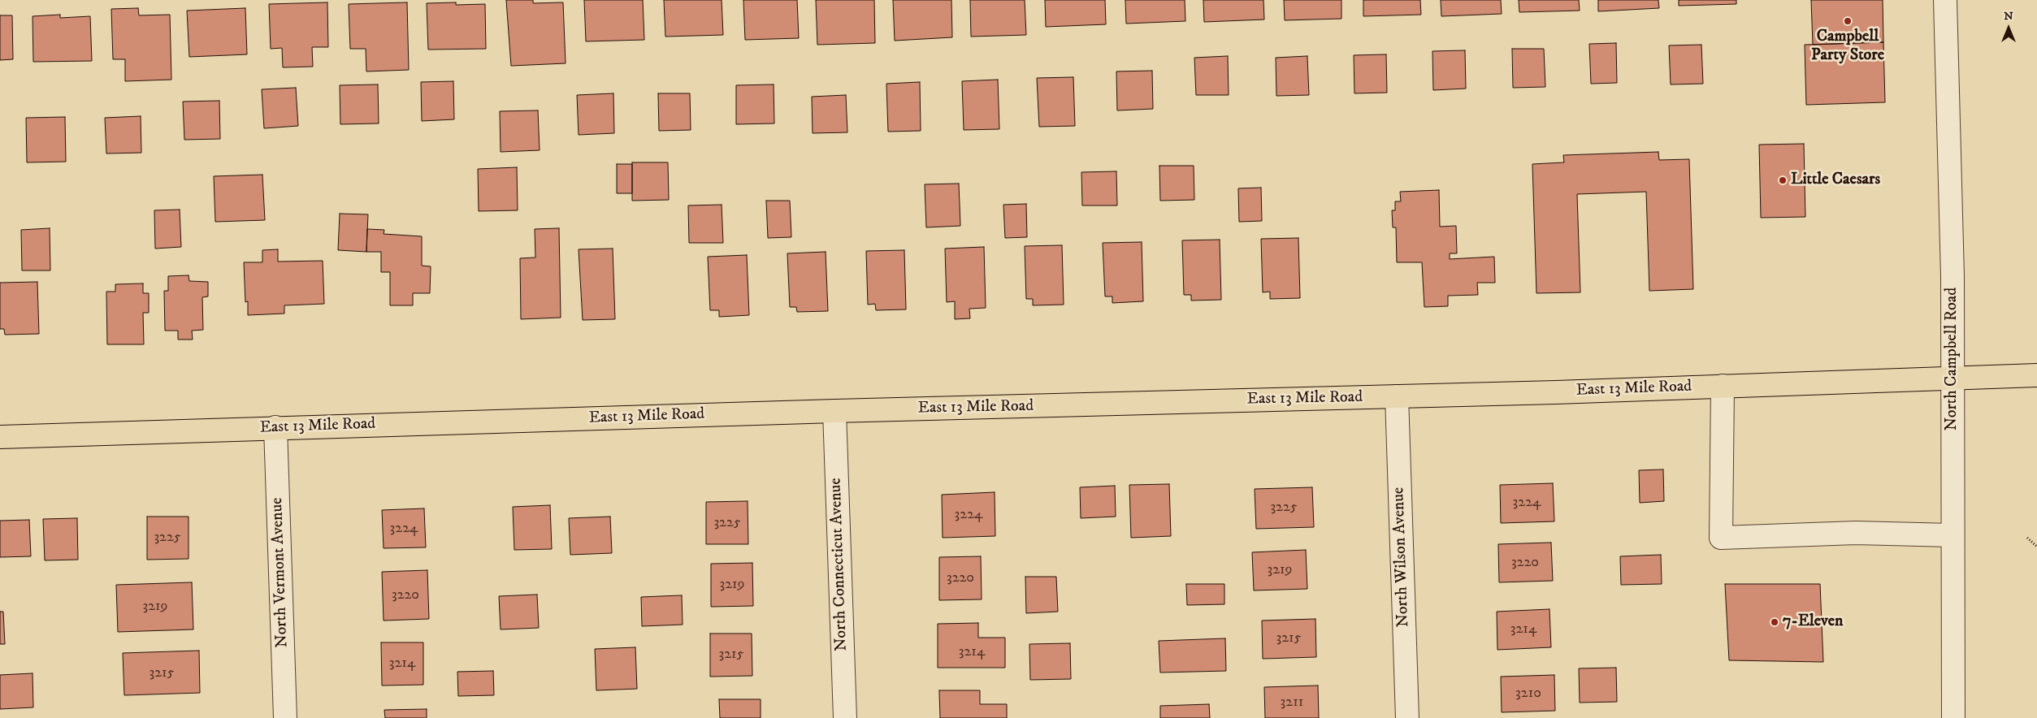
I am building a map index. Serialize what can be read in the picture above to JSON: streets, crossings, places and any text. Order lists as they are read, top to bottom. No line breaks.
{"streets":{"main road":["East 13 Mile Road"],"street":["North Campbell Road","North Wilson Avenue","North Connecticut Avenue","North Vermont Avenue"]},"crossings":[["North Campbell Road","East 13 Mile Road"],["East 13 Mile Road","North Wilson Avenue"],["East 13 Mile Road","North Connecticut Avenue"],["East 13 Mile Road","North Vermont Avenue"]],"places":["Campbell Party Store","Little Caesars","7-Eleven"],"house_numbers":["3224","3225","3224","3225","3224","3225","3220","3219","3220","3219","3220","3219","3214","3215","3214","3215","3214","3215","3210","3211"],"north":"top"}
